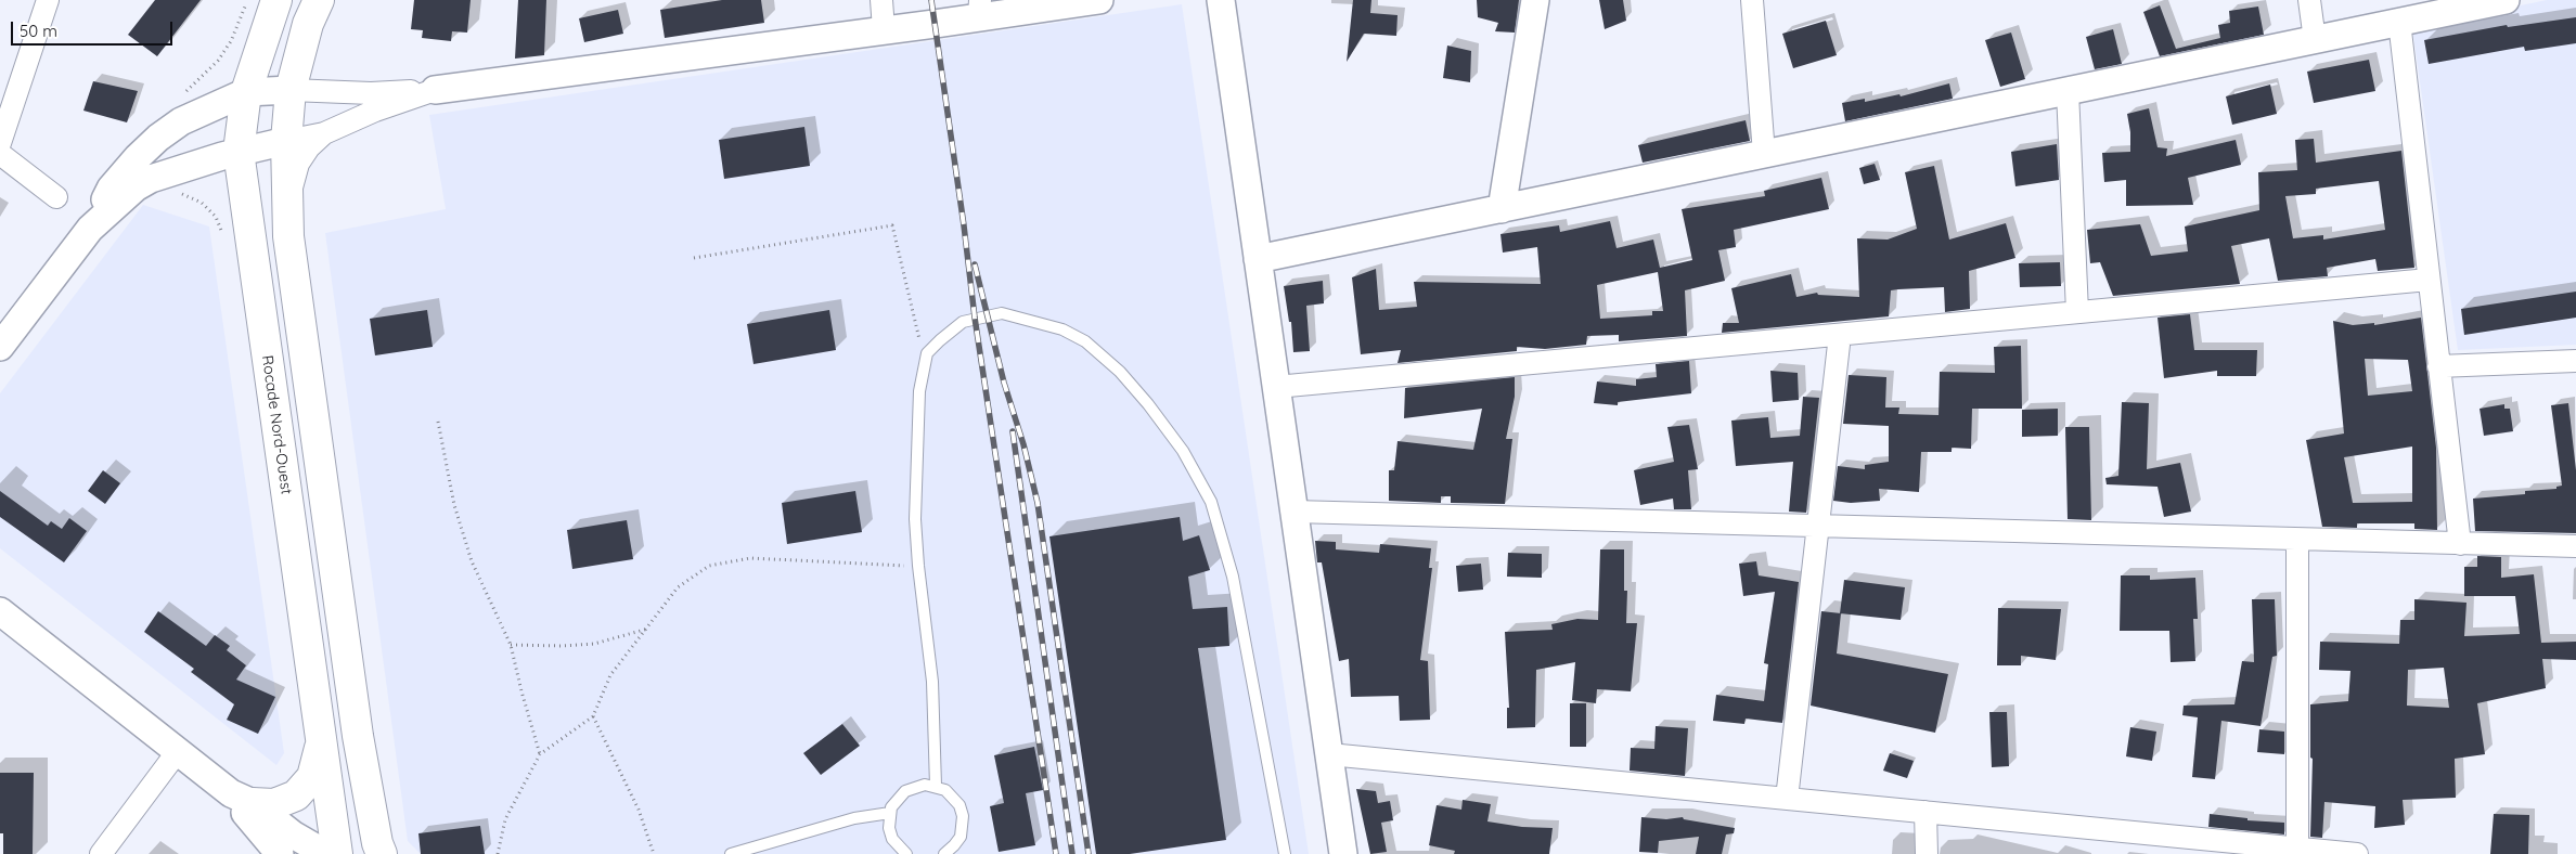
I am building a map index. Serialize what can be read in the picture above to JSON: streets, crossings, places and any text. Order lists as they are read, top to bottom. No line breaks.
{"streets":{"main road":["Rocade Nord-Ouest"]},"scale_bar":"50 m"}
